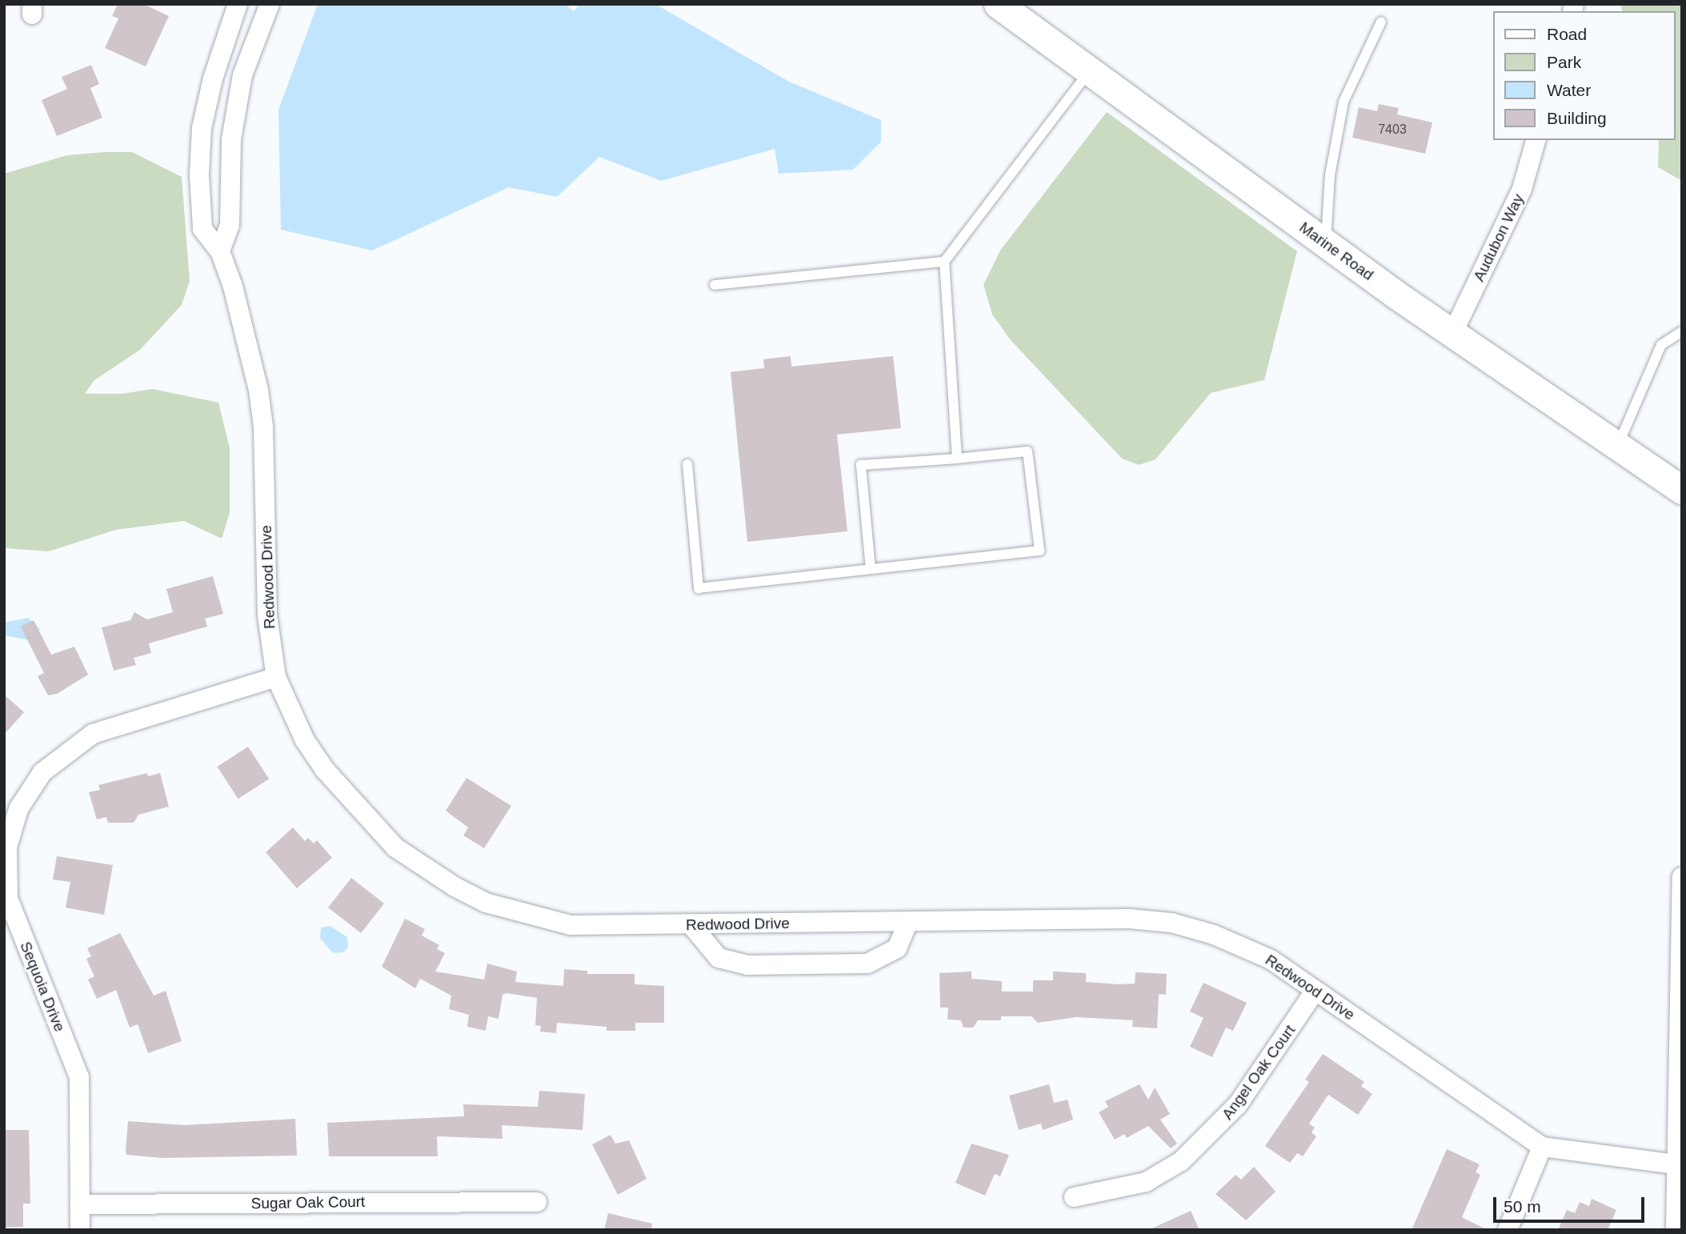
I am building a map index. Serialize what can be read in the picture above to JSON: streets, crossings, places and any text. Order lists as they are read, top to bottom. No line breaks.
{"streets":{"main road":["Marine Road"],"street":["Audubon Way","Redwood Drive","Sequoia Drive","Angel Oak Court","Sugar Oak Court"]},"crossings":[["Audubon Way","Marine Road"],["Redwood Drive","Sequoia Drive"],["Redwood Drive","Angel Oak Court"],["Sequoia Drive","Sugar Oak Court"]],"house_numbers":["7403"],"legend":["Road","Park","Water","Building"],"scale_bar":"50 m"}
